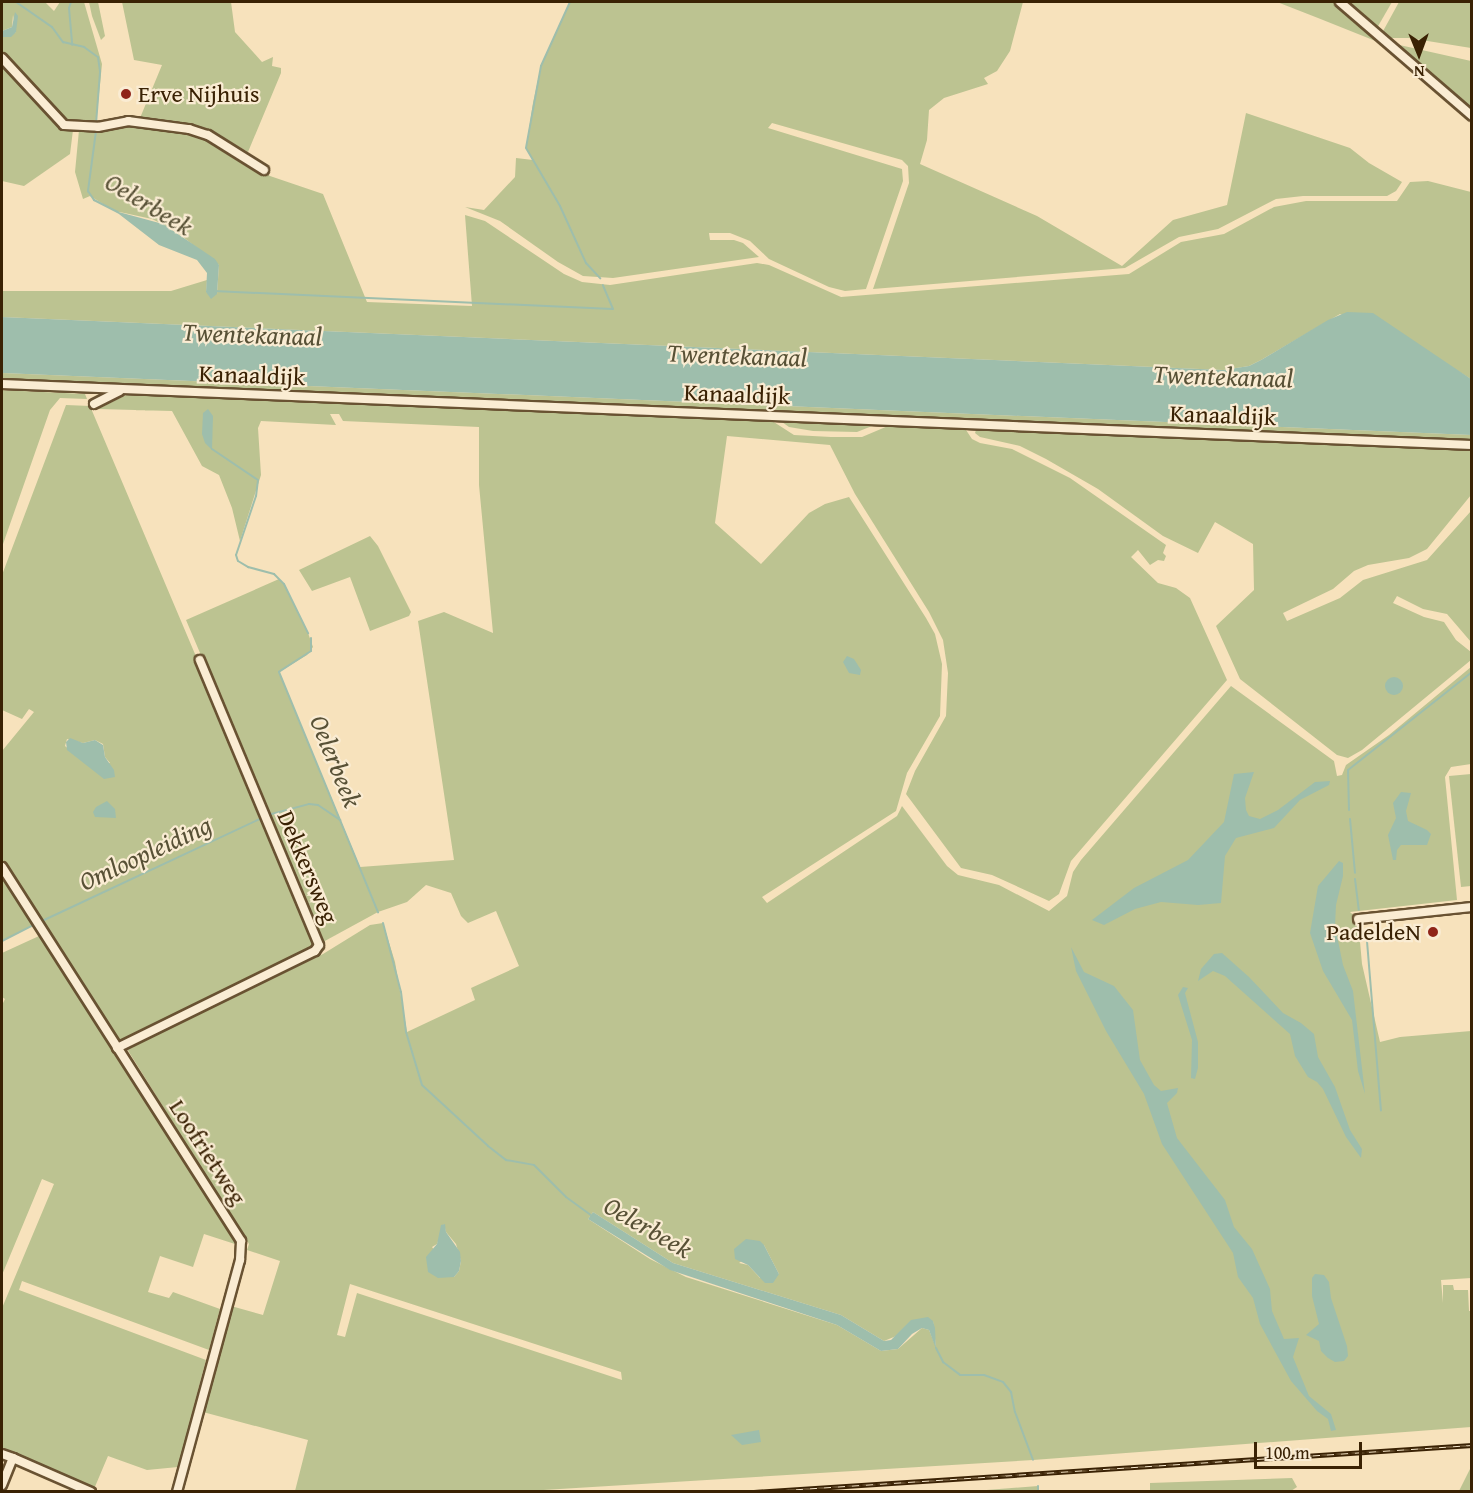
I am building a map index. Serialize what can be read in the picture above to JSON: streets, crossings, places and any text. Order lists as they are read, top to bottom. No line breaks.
{"streets":{"street":["Kanaaldijk","Dekkersweg","Loofrietweg"]},"crossings":[["Dekkersweg","Loofrietweg"]],"water":["Oelerbeek","Twentekanaal","Omloopleiding"],"places":["Erve Nijhuis","PadeldeN"],"scale_bar":"100 m","north":"bottom"}
